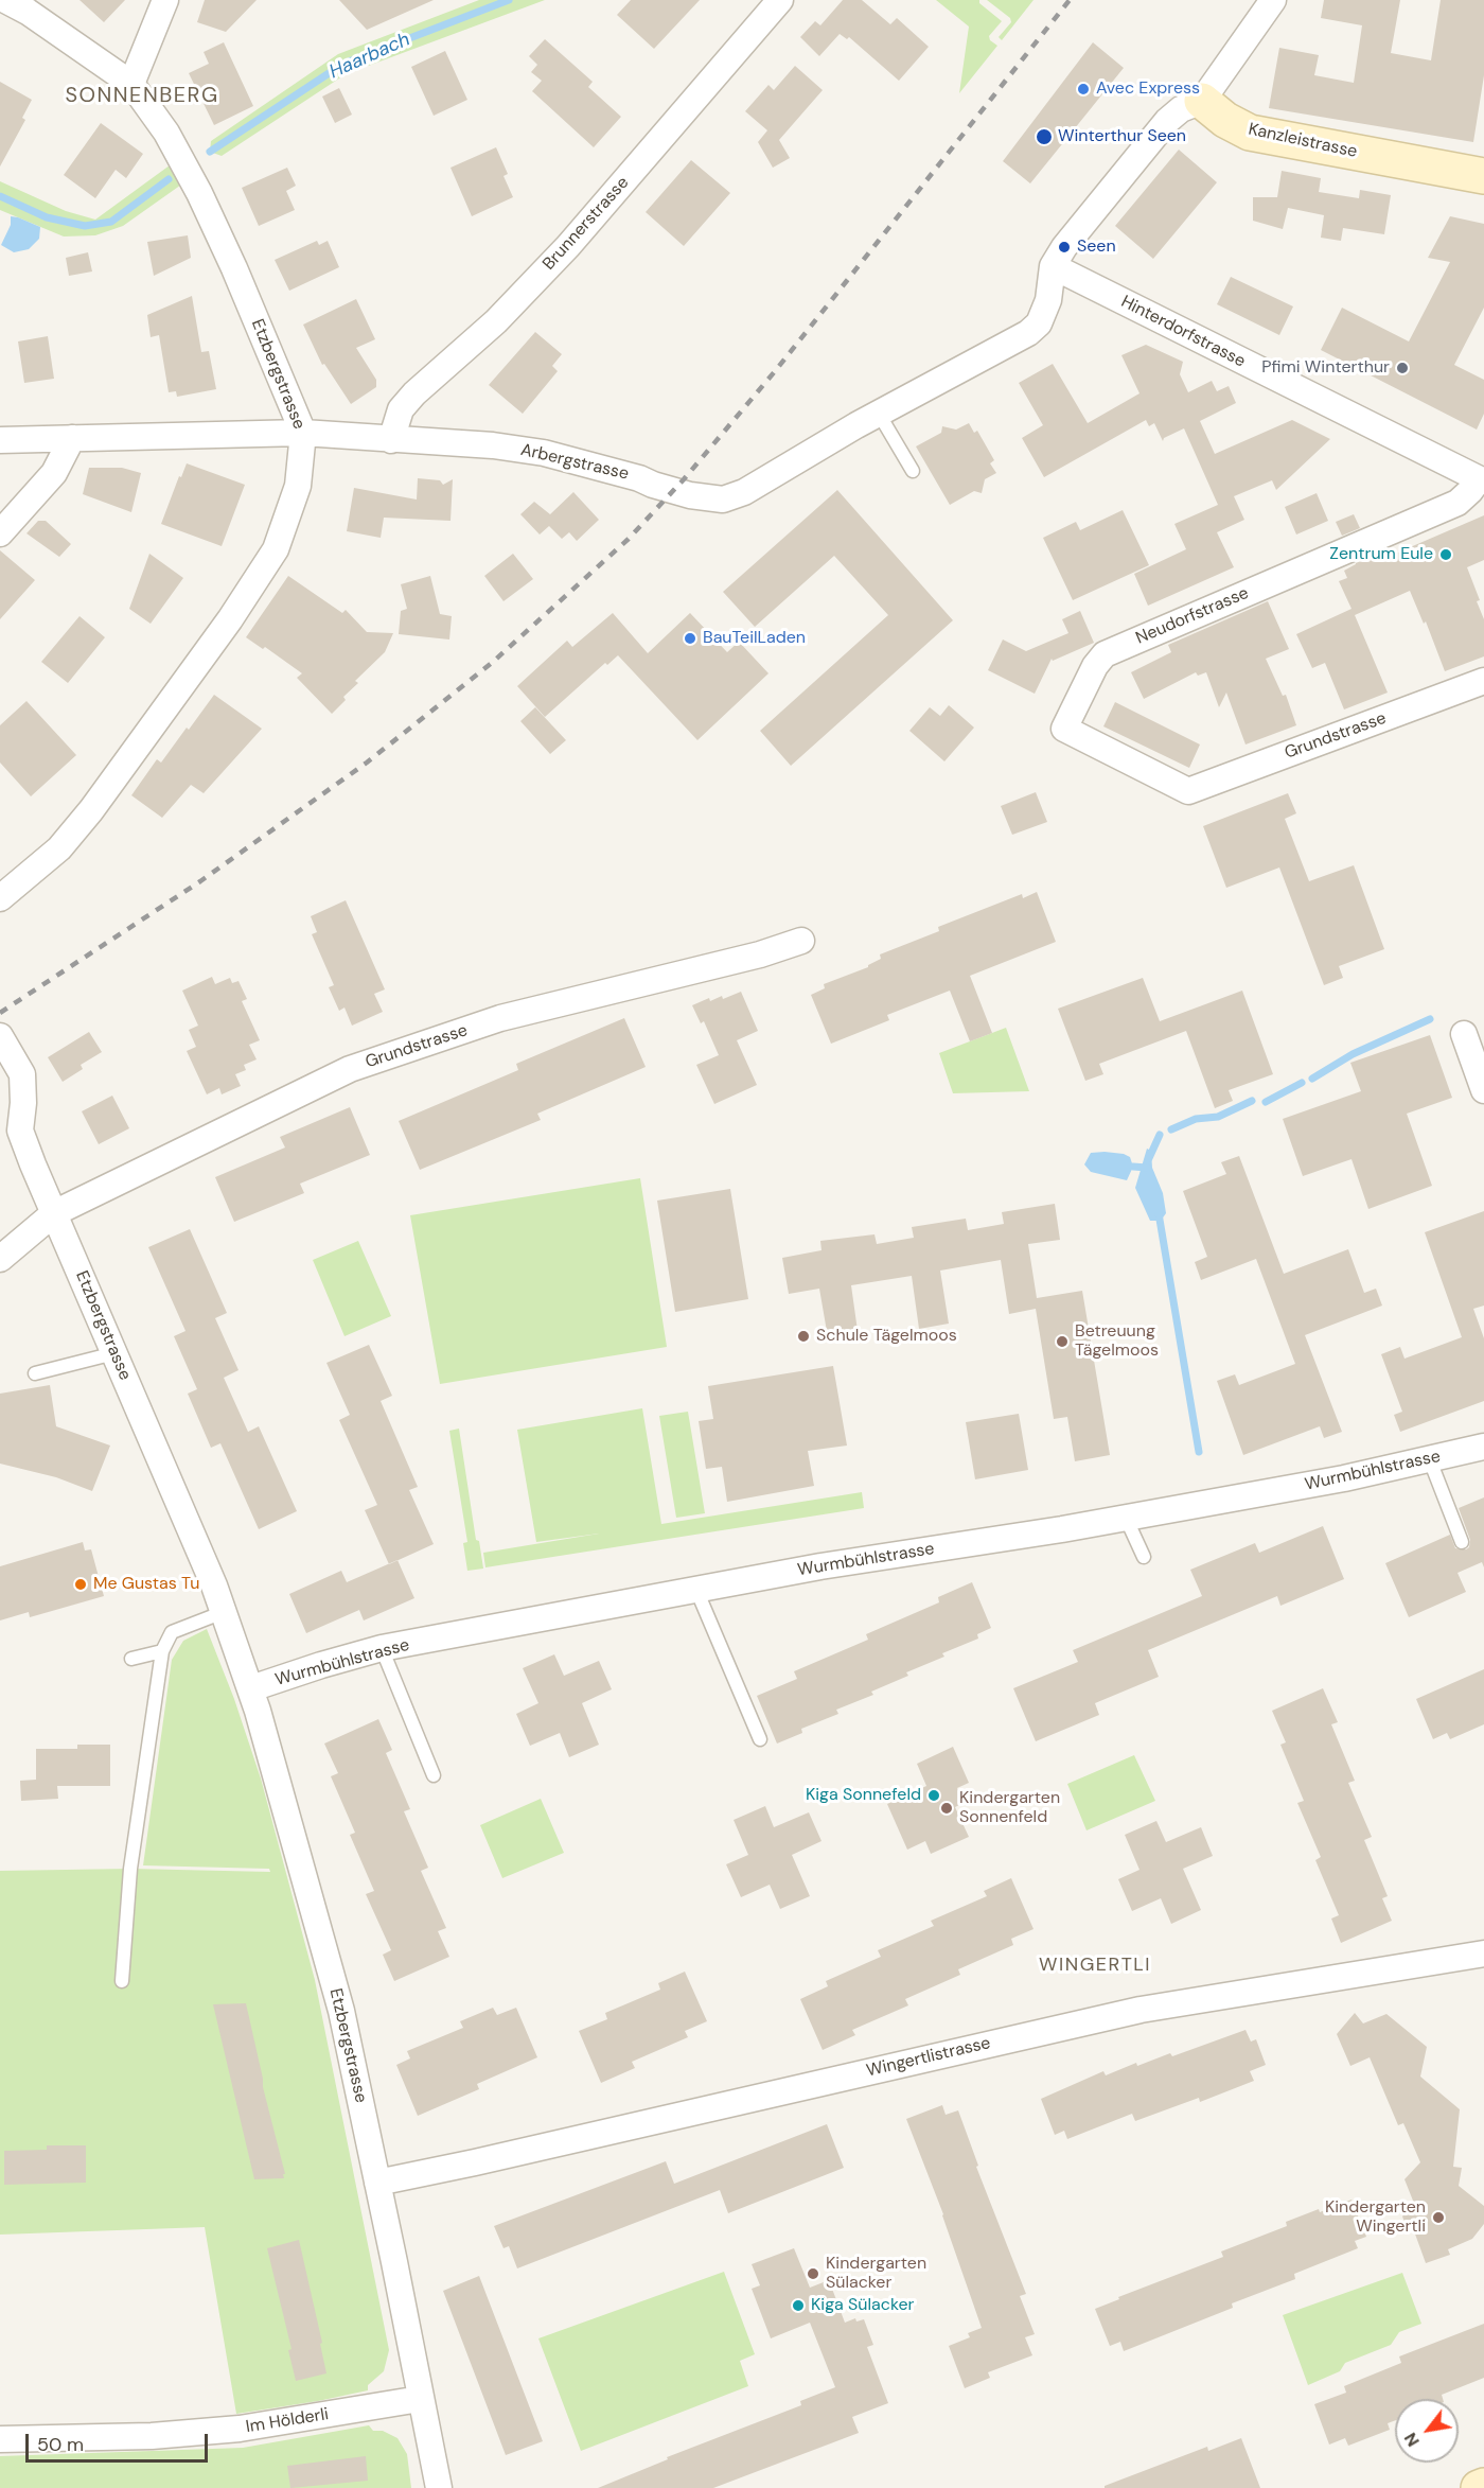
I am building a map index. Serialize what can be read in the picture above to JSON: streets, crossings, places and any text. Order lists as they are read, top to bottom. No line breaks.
{"streets":{"street":["Kanzleistrasse","Brunnerstrasse","Hinterdorfstrasse","Etzbergstrasse","Arbergstrasse","Neudorfstrasse","Grundstrasse","Wurmbühlstrasse","Wingertlistrasse","Im Hölderli"]},"crossings":[["Brunnerstrasse","Arbergstrasse"],["Hinterdorfstrasse","Arbergstrasse"],["Hinterdorfstrasse","Neudorfstrasse"],["Etzbergstrasse","Arbergstrasse"],["Etzbergstrasse","Grundstrasse"],["Etzbergstrasse","Wurmbühlstrasse"],["Etzbergstrasse","Wingertlistrasse"],["Etzbergstrasse","Im Hölderli"],["Neudorfstrasse","Grundstrasse"]],"districts":["SONNENBERG","WINGERTLI"],"water":["Haarbach"],"places":["Avec Express","Winterthur Seen","Seen","Pfimi Winterthur","Zentrum Eule","BauTeilLaden","Schule Tägelmoos","Betreuung Tägelmoos","Me Gustas Tu","Kiga Sonnefeld","Kindergarten Sonnenfeld","Kindergarten Wingertli","Kindergarten Sülacker","Kiga Sülacker"],"scale_bar":"50 m","north":"bottom left"}
